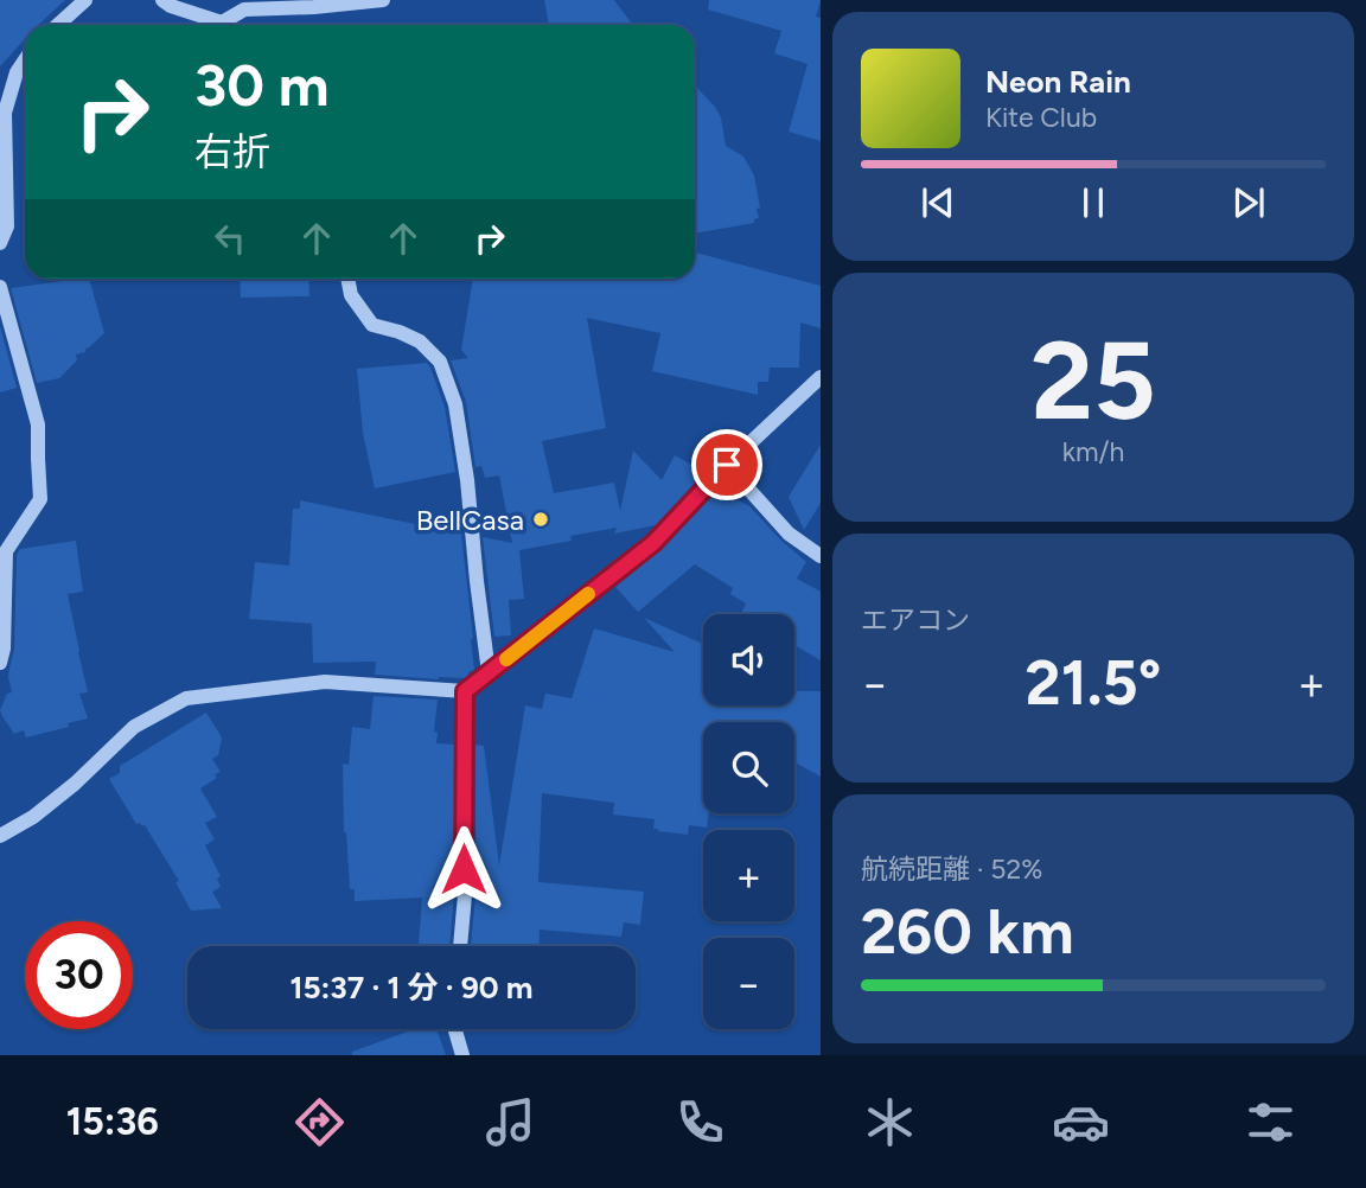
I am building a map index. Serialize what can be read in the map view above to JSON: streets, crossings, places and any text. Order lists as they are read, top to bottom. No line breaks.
{"places":["BellCasa"],"page":{"turn":["30 m","右折"],"song":["Neon Rain","Kite Club"],"tile":[["25","km/h"],"エアコン",["航続距離 · 52%","260 km"]],"map_buttons":["+","−"],"heat":["−","21.5°","+"],"limit":"30","trip":"15:37 · 1 分 · 90 m","tabs":"15:36"}}
